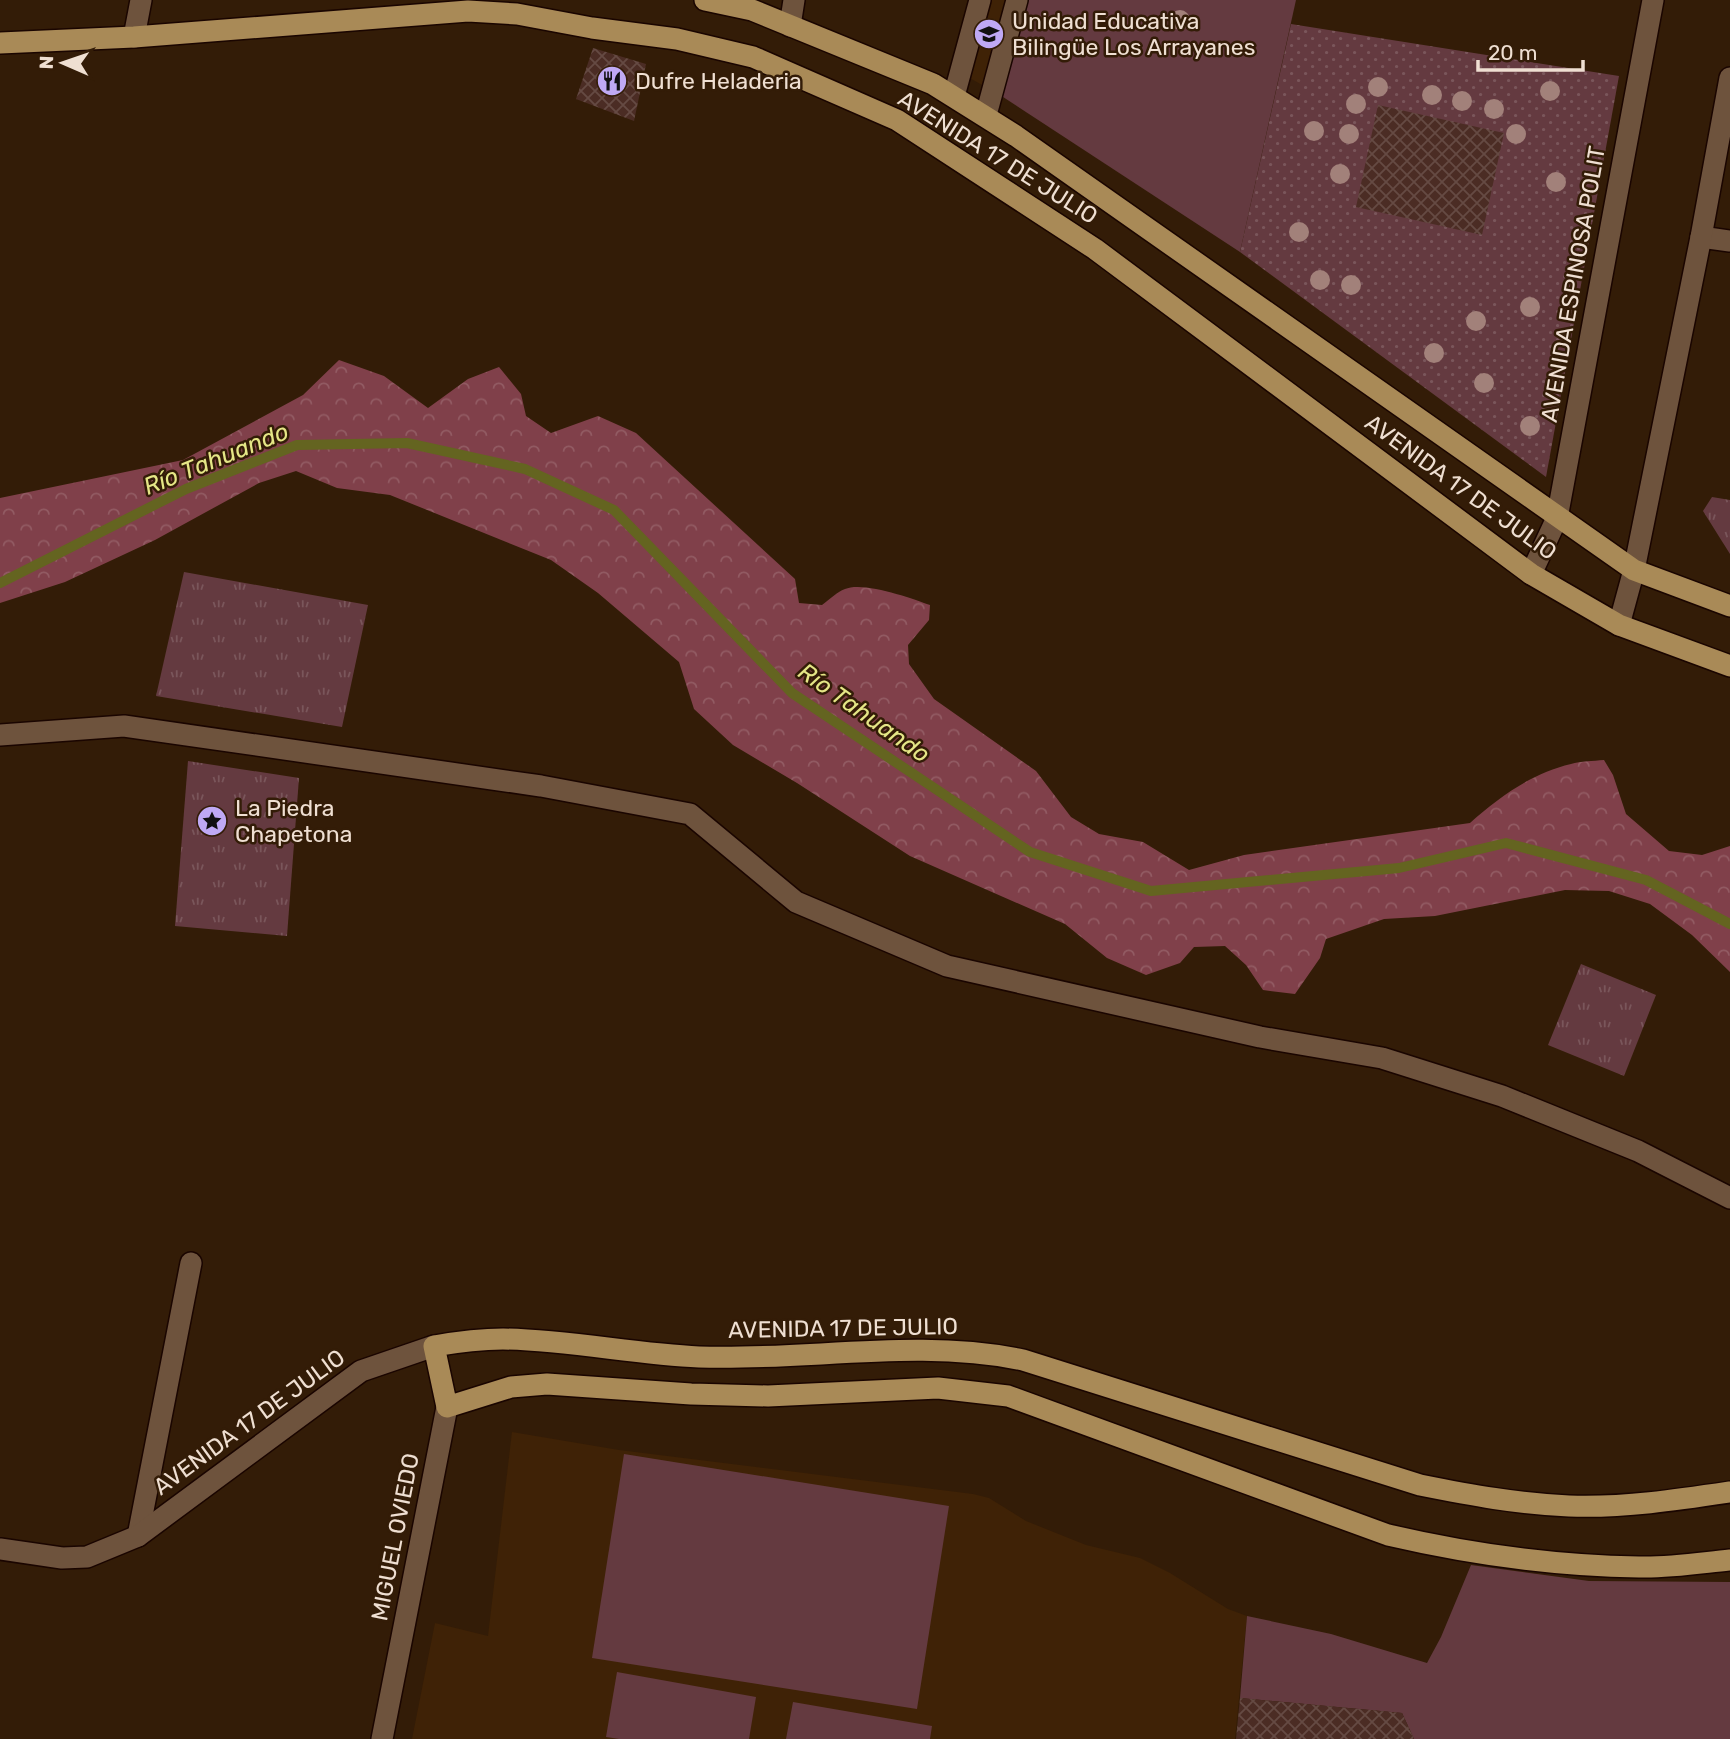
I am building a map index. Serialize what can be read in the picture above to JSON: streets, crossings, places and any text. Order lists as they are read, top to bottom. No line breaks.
{"streets":{"main road":["AVENIDA 17 DE JULIO","MIGUEL OVIEDO"],"street":["AVENIDA ESPINOSA POLIT"]},"crossings":[["AVENIDA 17 DE JULIO","AVENIDA ESPINOSA POLIT"],["AVENIDA 17 DE JULIO","MIGUEL OVIEDO"]],"water":["Río Tahuando"],"places":{"school or university":["Unidad Educativa Bilingüe Los Arrayanes"],"restaurant":["Dufre Heladeria"],"place":["La Piedra Chapetona"]},"scale_bar":"20 m","north":"left"}
